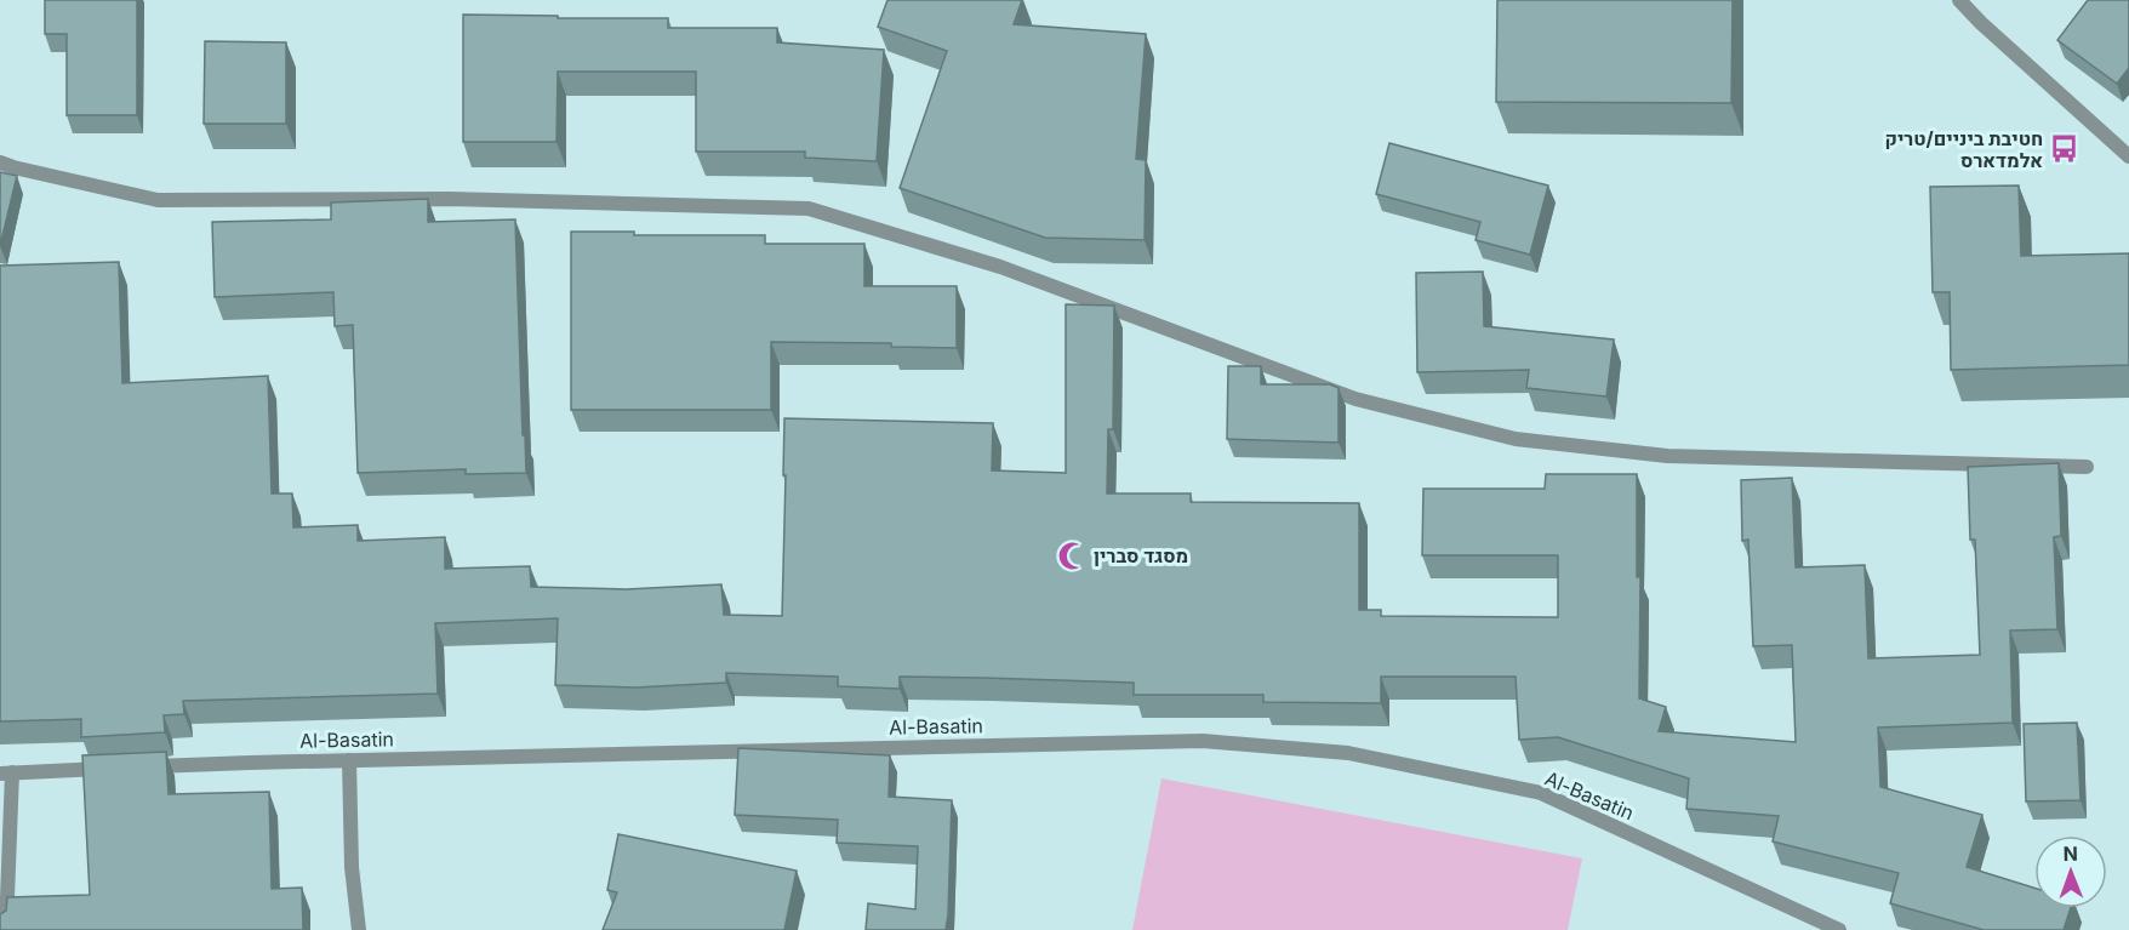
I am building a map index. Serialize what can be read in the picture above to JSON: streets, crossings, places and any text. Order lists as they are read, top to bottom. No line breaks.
{"streets":{"street":["Al-Basatin"]},"places":{"bus stop":["חטיבת ביניים/טריק אלמדארס"],"mosque":["מסגד סברין"]},"north":"top"}
